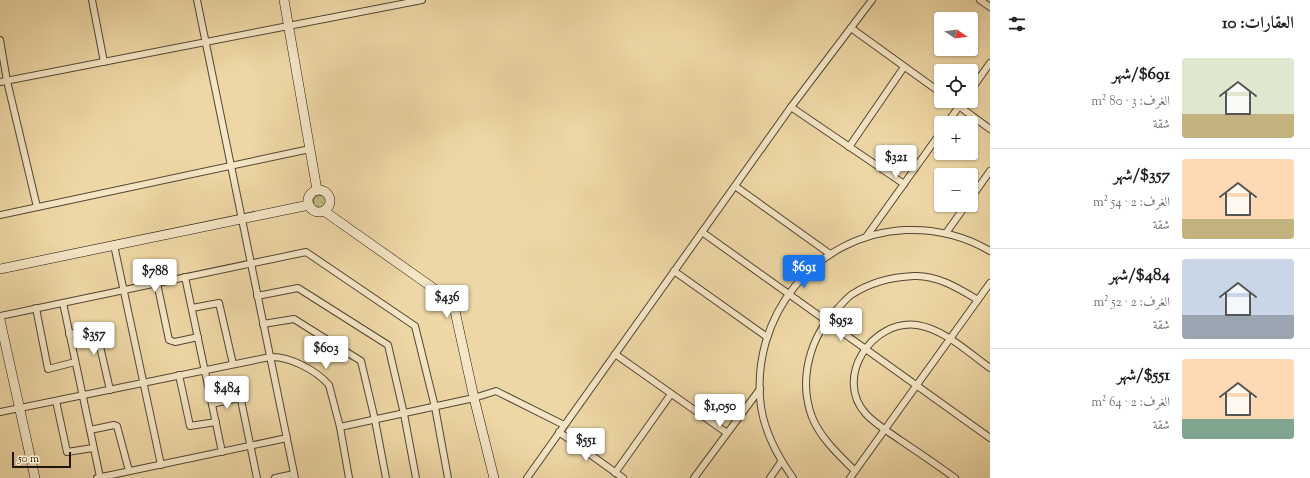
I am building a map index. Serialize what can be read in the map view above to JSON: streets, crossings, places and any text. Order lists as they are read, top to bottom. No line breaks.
{"scale_bar":"50 m","north":"right","page":{"heading":"العقارات: 10","map_buttons":["+","−"],"list":[{"name":"$691/شهر","note":"الغرف: 3 · 80 m² · شقة"},{"name":"$357/شهر","note":"الغرف: 2 · 54 m² · شقة"},{"name":"$484/شهر","note":"الغرف: 2 · 52 m² · شقة"},{"name":"$551/شهر","note":"الغرف: 2 · 64 m² · شقة"}],"price":["$321","$691","$788","$436","$952","$357","$603","$484","$1,050","$551"],"scale":"50 m"}}
